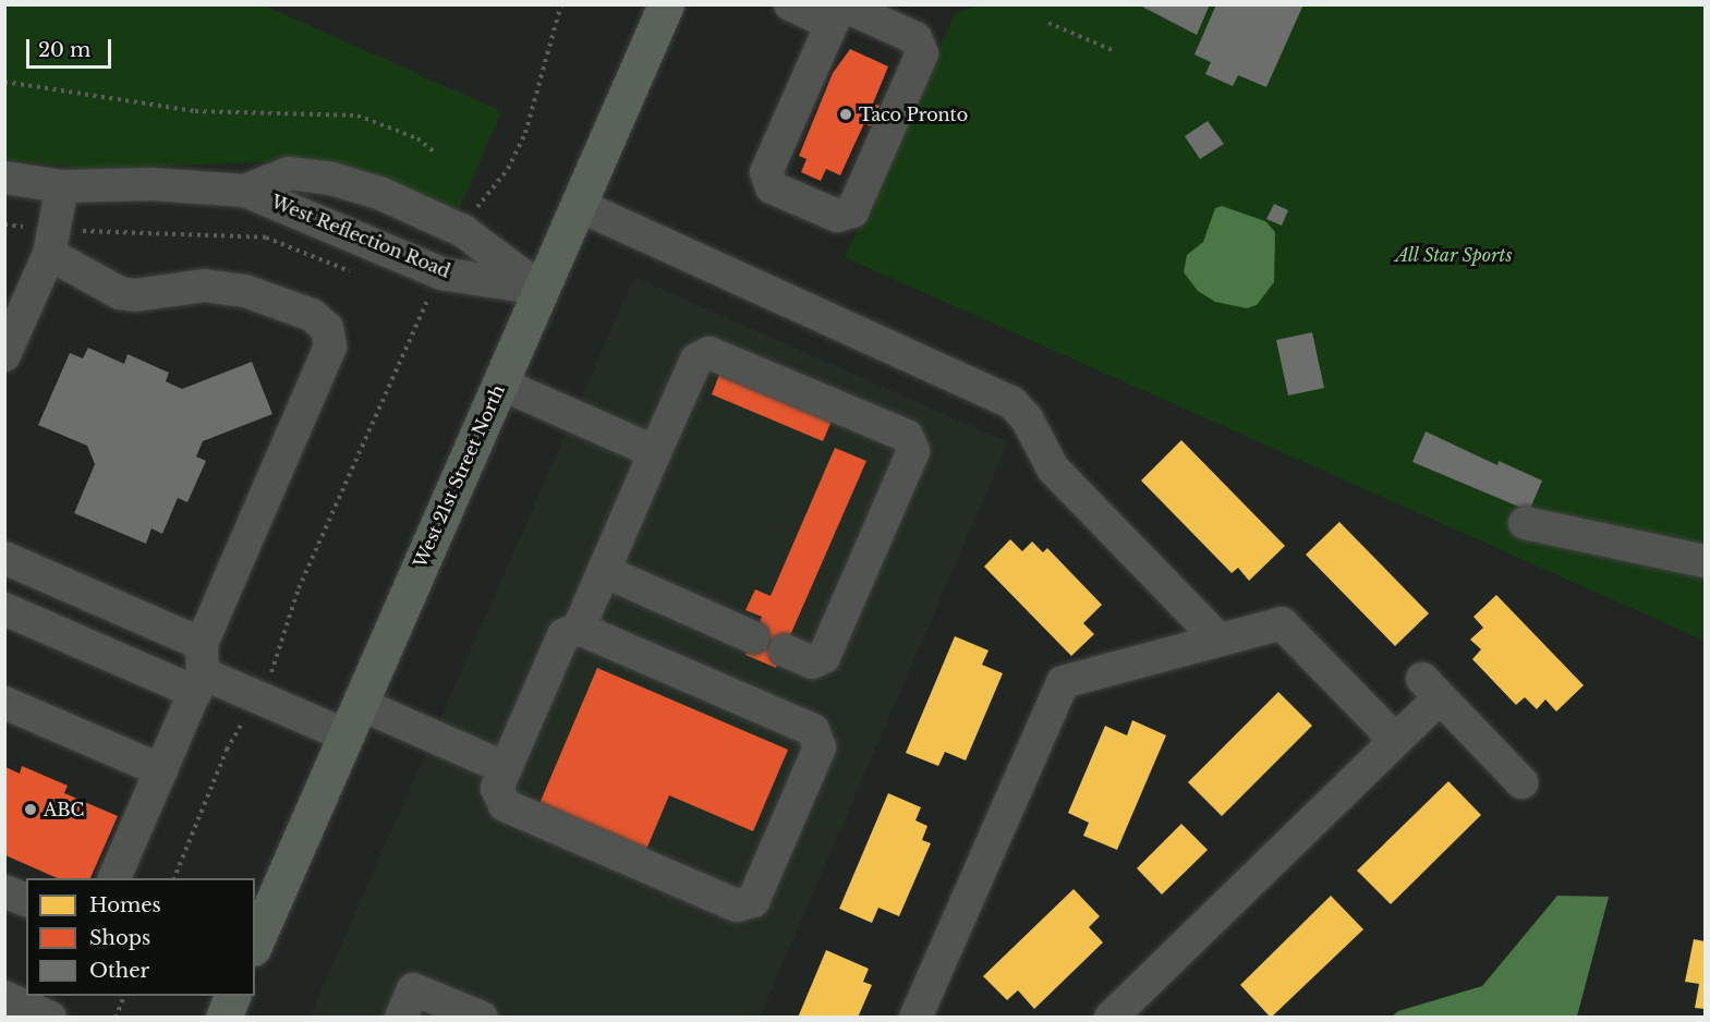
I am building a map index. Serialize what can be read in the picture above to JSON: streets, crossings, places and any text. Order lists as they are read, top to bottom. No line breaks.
{"streets":{"main road":["West 21st Street North"],"street":["West Reflection Road"]},"crossings":[["West Reflection Road","West 21st Street North"]],"parks":["All Star Sports"],"places":["Taco Pronto","ABC"],"legend":["Homes","Shops","Other"],"scale_bar":"20 m"}
